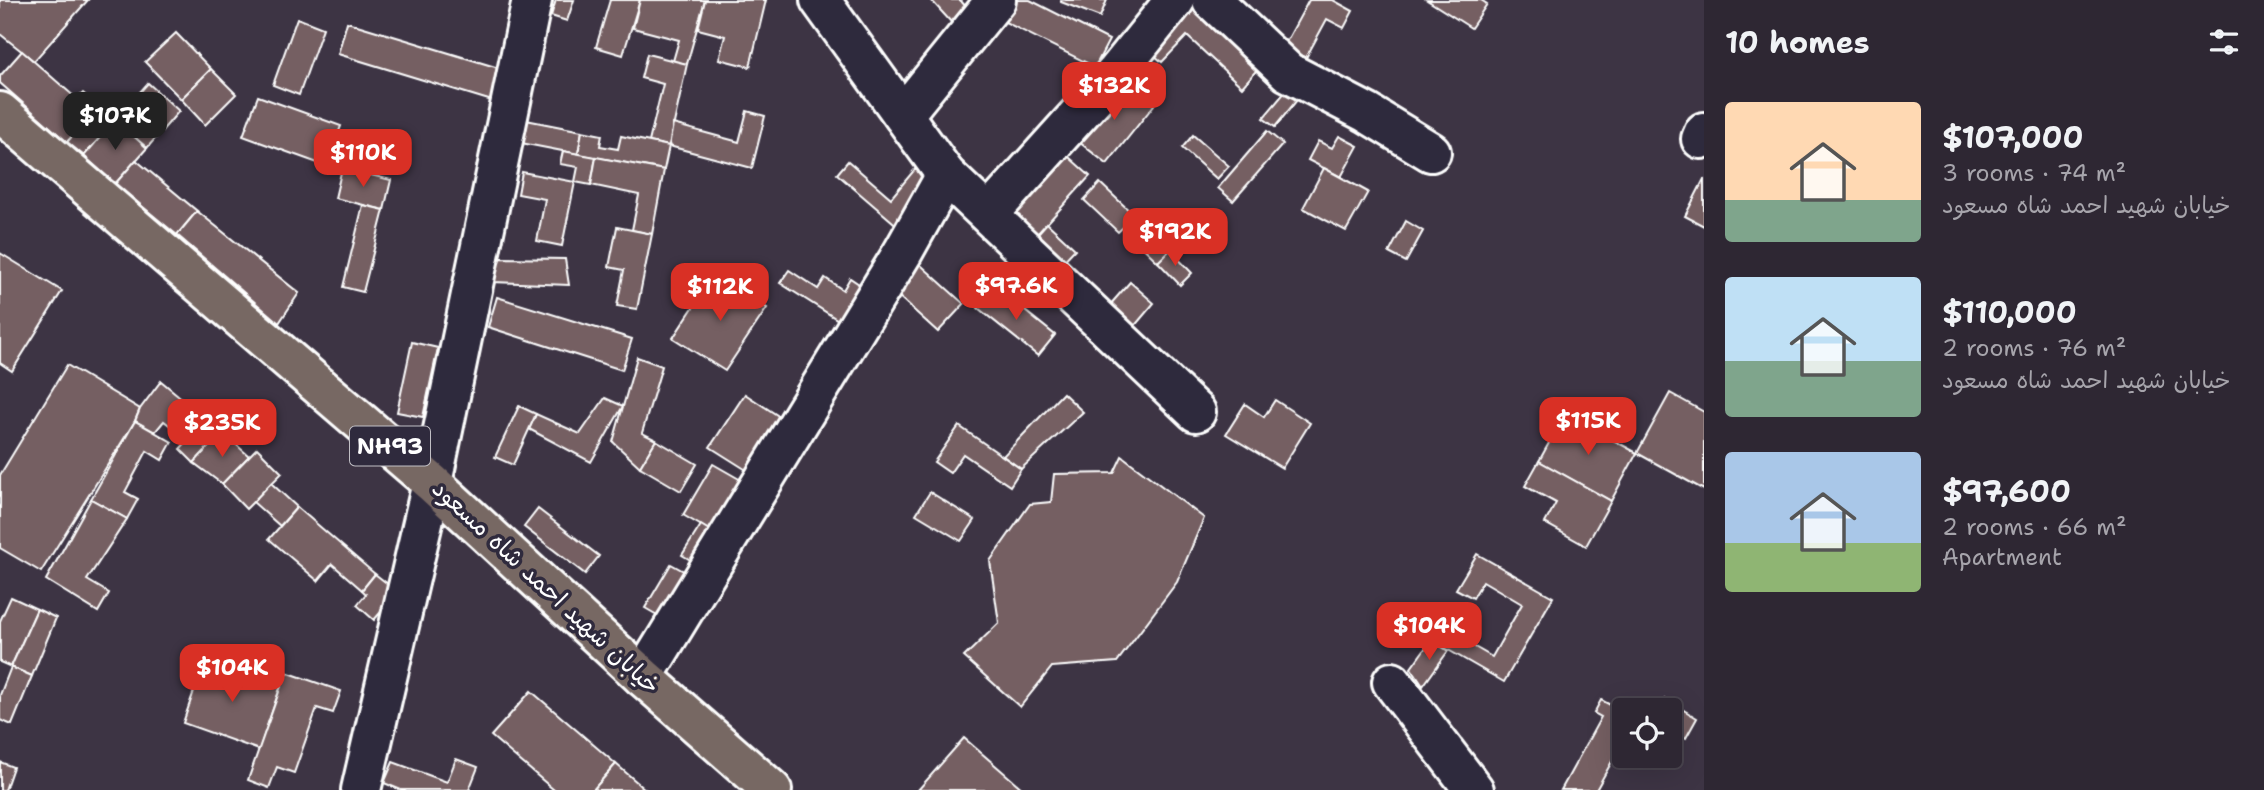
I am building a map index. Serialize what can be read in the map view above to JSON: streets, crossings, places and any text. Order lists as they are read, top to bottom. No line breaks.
{"streets":{"main road":["NH93","خیابان شهید احمد شاه مسعود"]},"page":{"heading":"10 homes","price":["$132K","$107K","$110K","$192K","$97.6K","$112K","$115K","$235K","$104K","$104K"],"list":[{"name":"$107,000","note":"3 rooms · 74 m² · خیابان شهید احمد شاه مسعود"},{"name":"$110,000","note":"2 rooms · 76 m² · خیابان شهید احمد شاه مسعود"},{"name":"$97,600","note":"2 rooms · 66 m² · Apartment"}]}}
